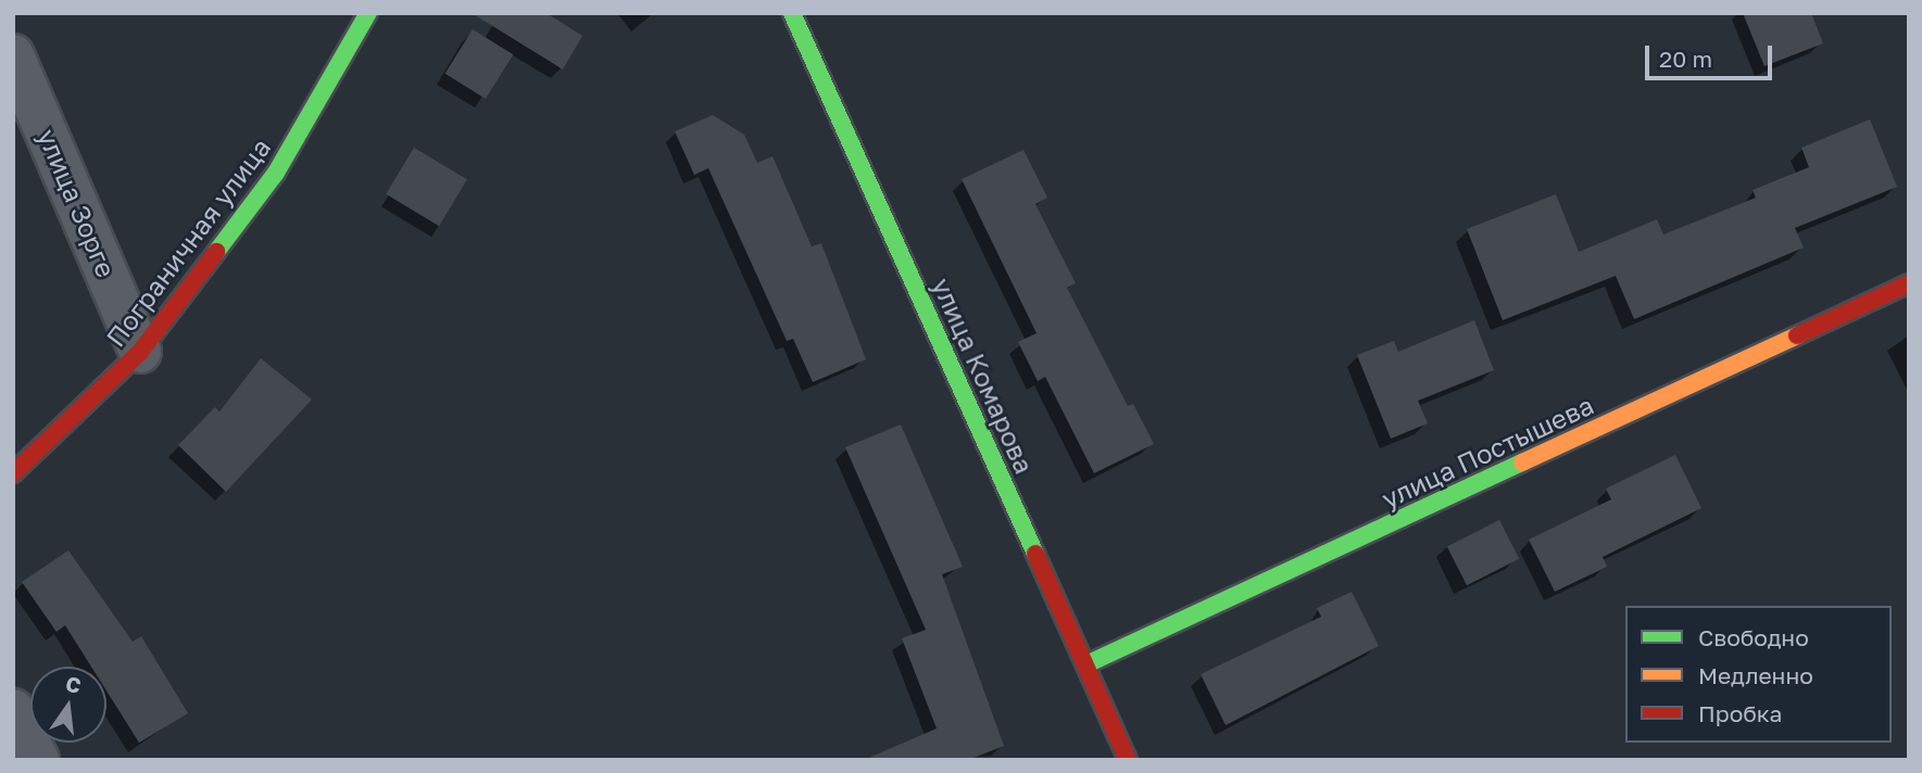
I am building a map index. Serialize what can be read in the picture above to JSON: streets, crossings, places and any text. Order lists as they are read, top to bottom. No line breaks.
{"streets":{"street":["улица Зорге","Пограничная улица","улица Комарова","улица Постышева"]},"crossings":[["улица Зорге","Пограничная улица"],["улица Комарова","улица Постышева"]],"legend":["Свободно","Медленно","Пробка"],"scale_bar":"20 m","north":"top"}
